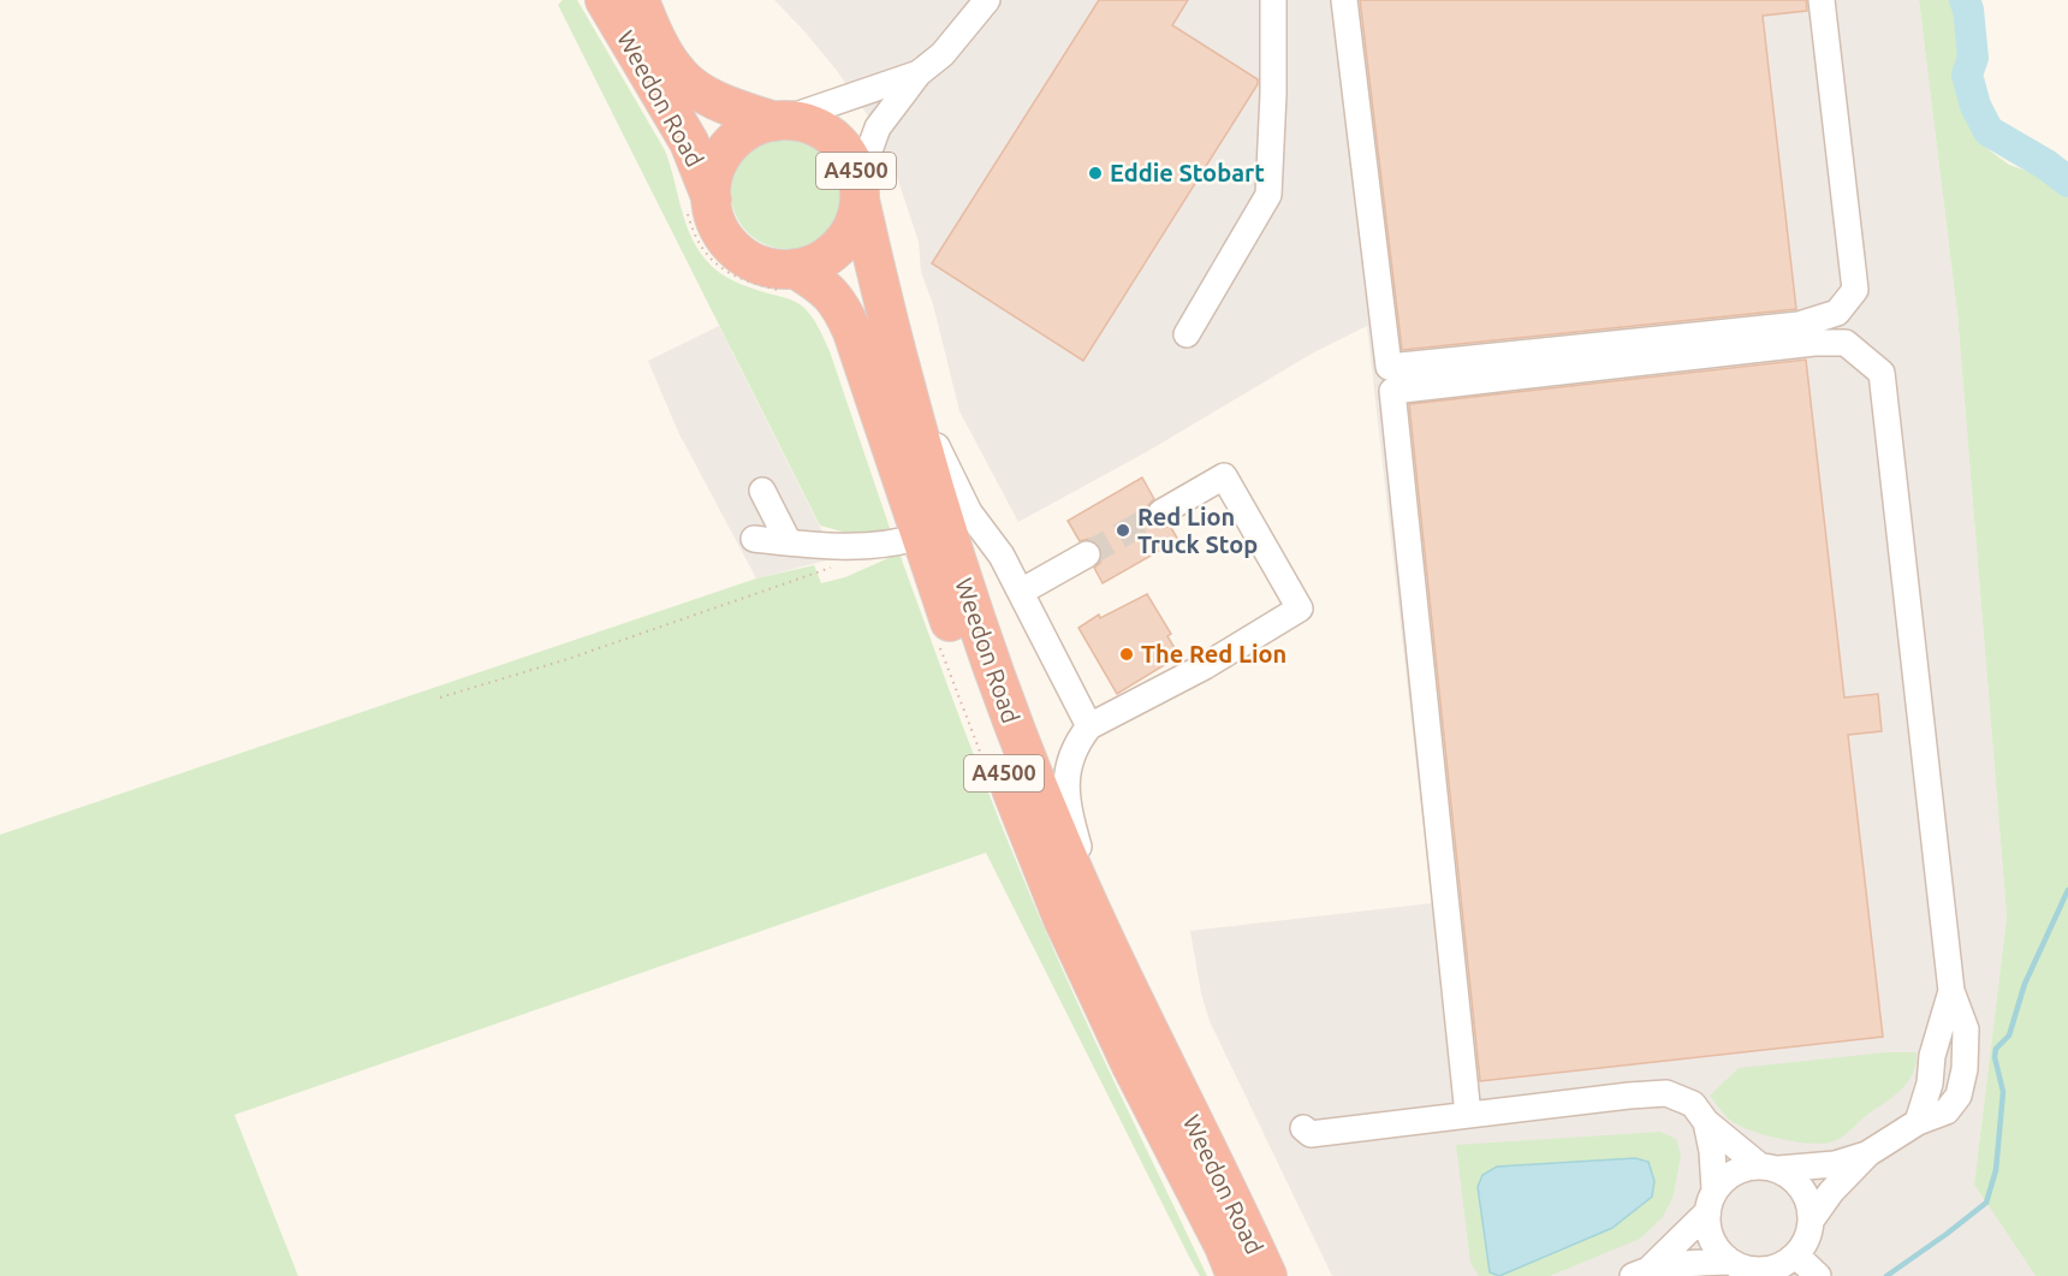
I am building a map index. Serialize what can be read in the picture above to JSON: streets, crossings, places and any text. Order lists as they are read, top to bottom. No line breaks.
{"streets":{"highway":["Weedon Road","A4500"]},"crossings":[["Weedon Road","A4500"]],"places":["Eddie Stobart","Red Lion Truck Stop","The Red Lion"]}
